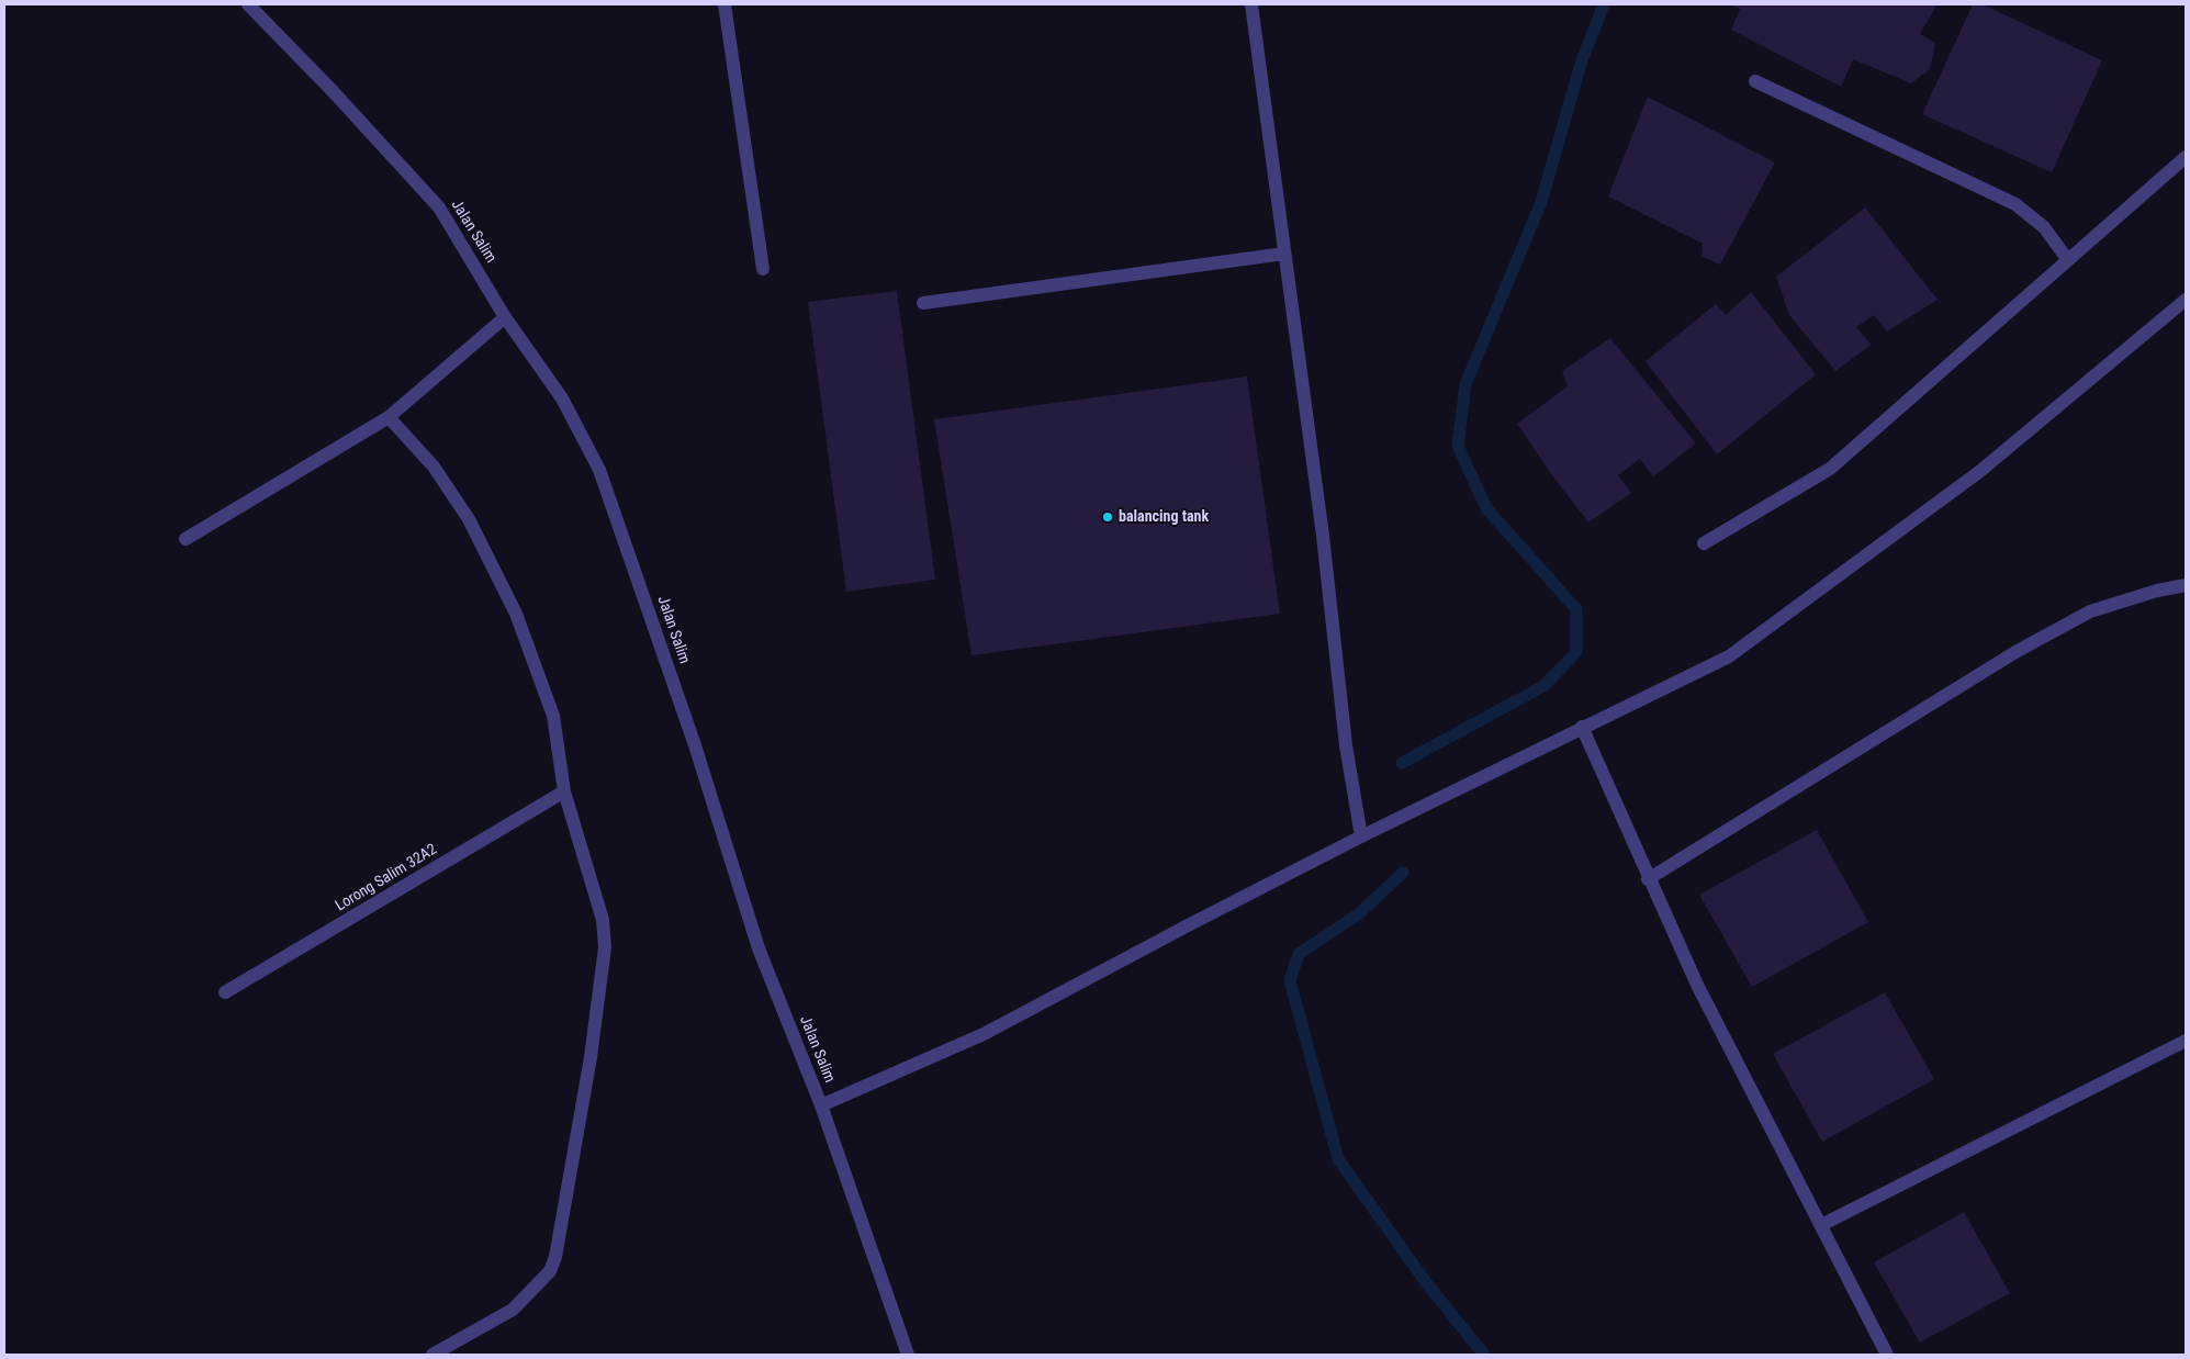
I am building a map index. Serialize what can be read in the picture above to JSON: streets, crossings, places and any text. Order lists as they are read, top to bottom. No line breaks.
{"streets":{"street":["Jalan Salim","Lorong Salim 32A2"]},"places":["balancing tank"]}
